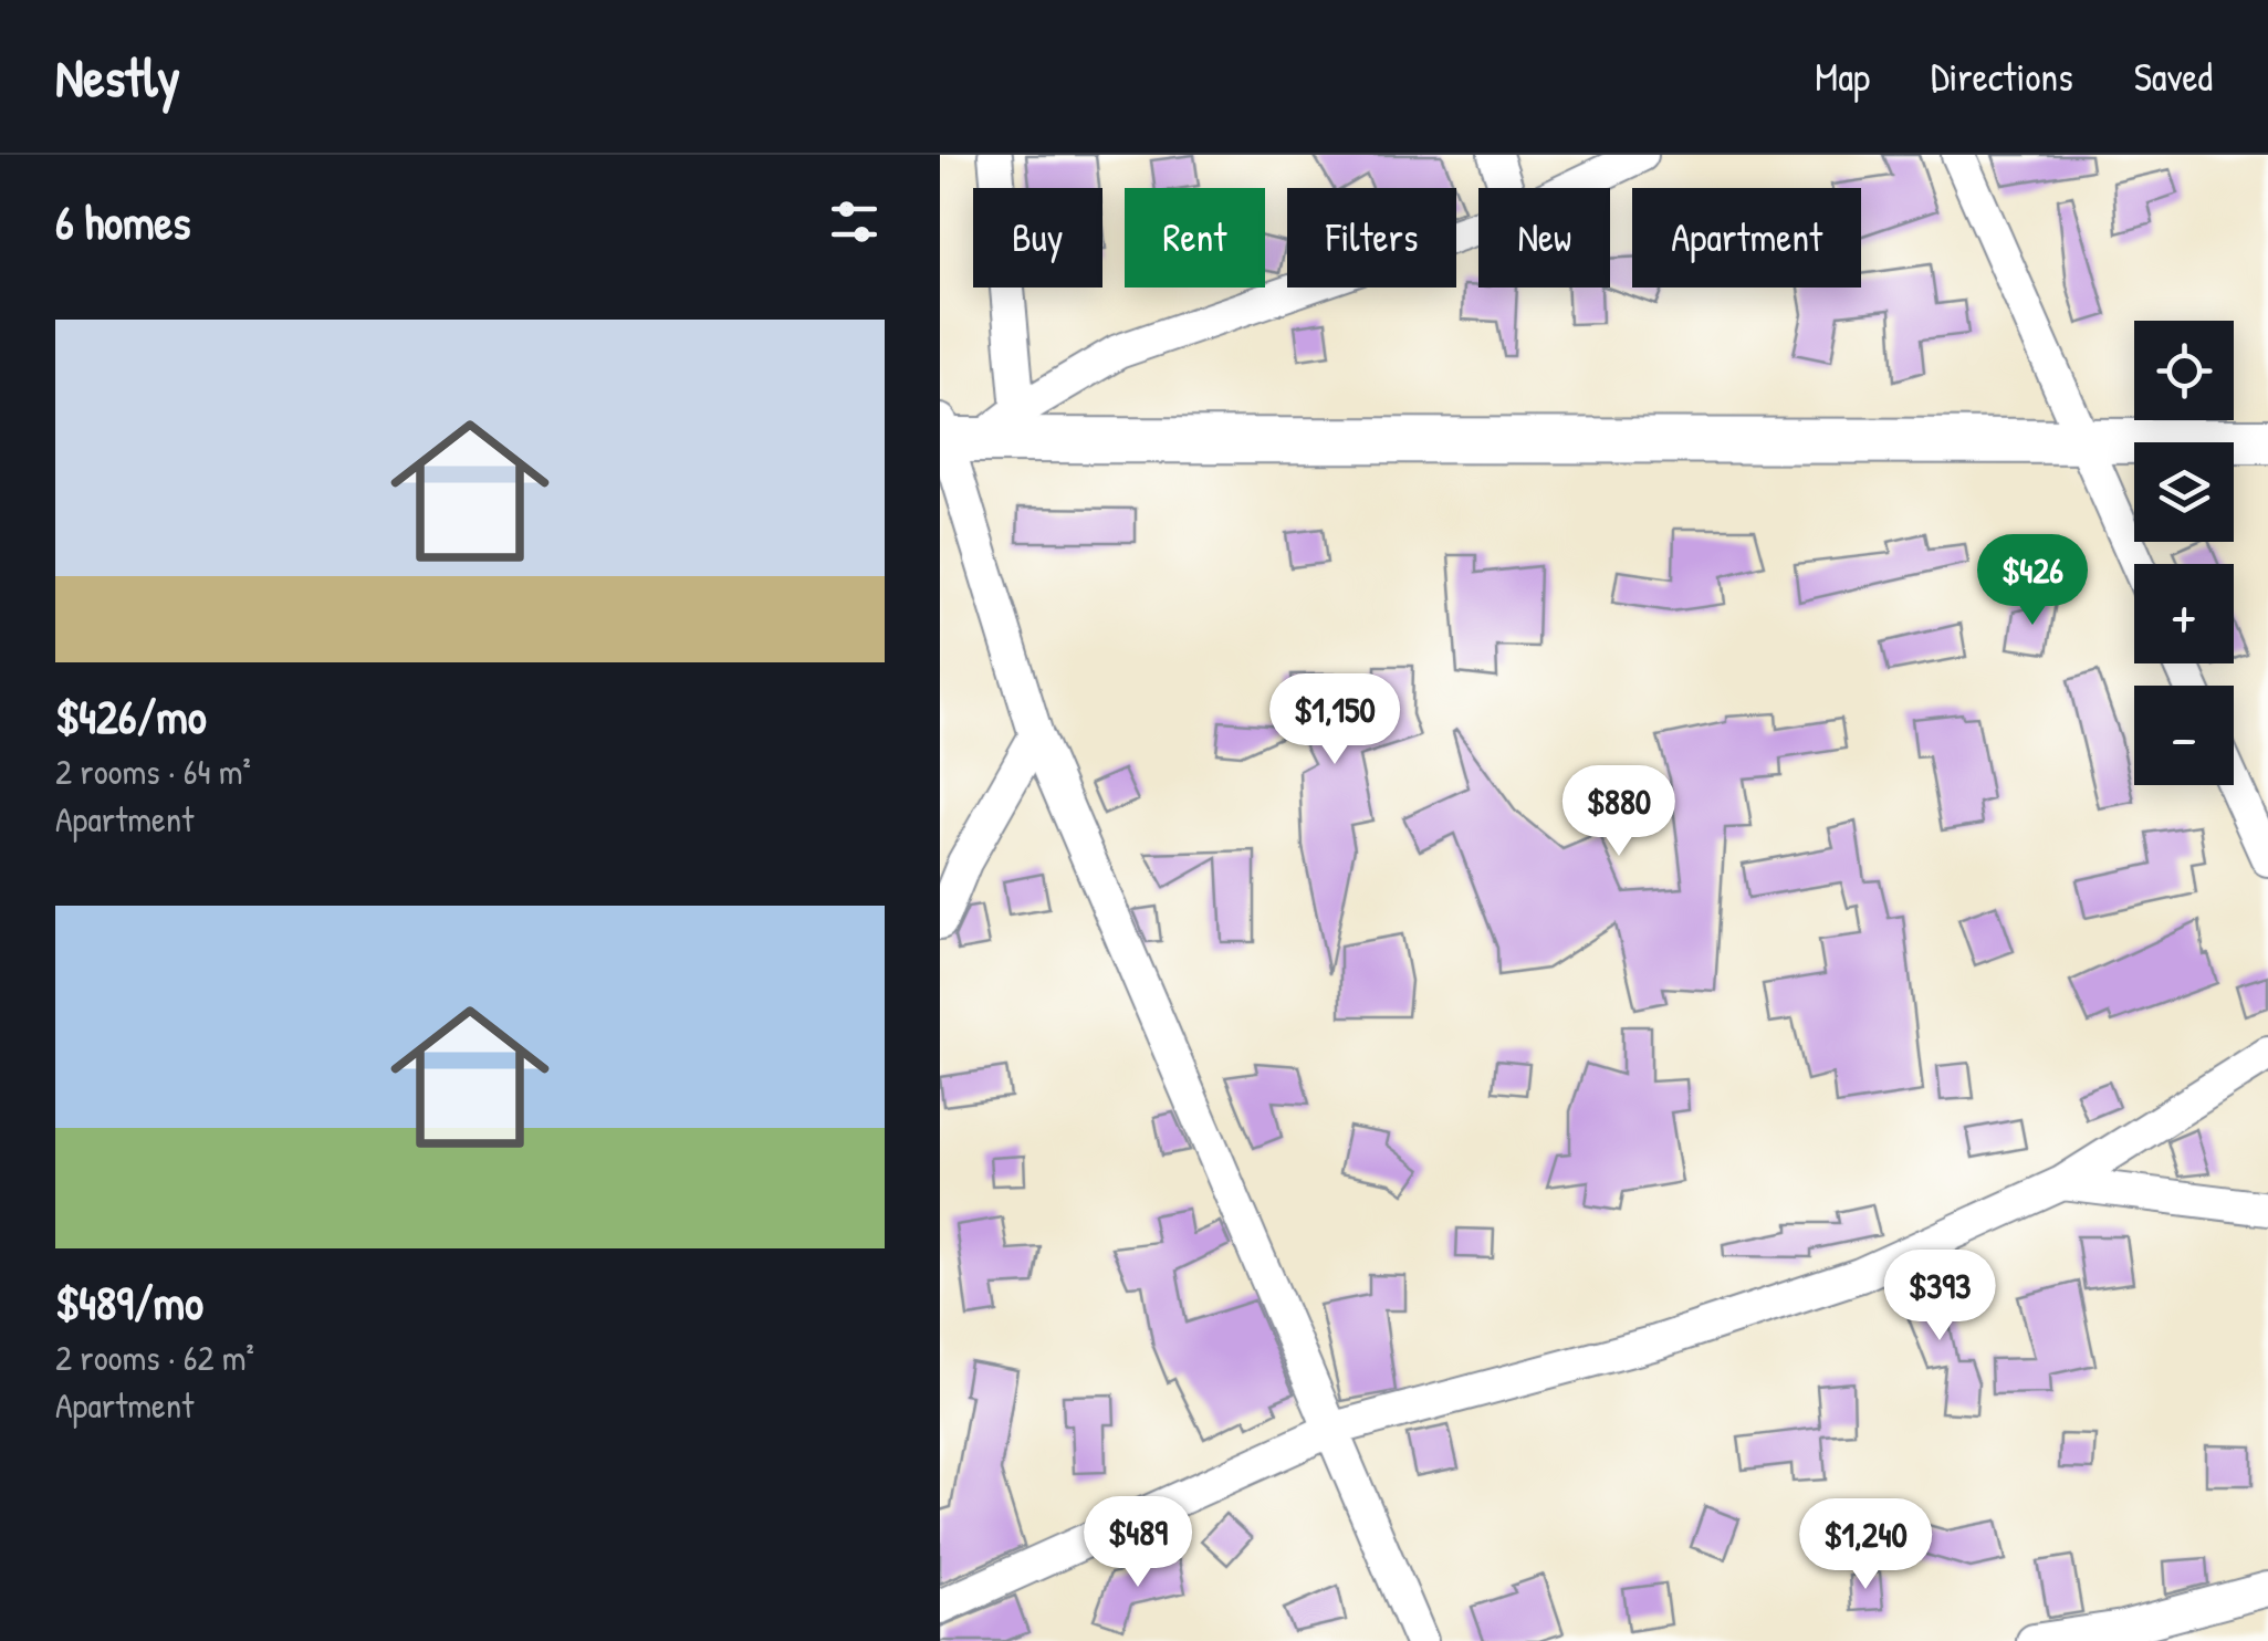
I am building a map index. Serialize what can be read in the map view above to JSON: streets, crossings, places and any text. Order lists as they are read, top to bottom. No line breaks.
{"page":{"header":"Nestly","nav":["Map","Directions","Saved"],"heading":"6 homes","chip":["Buy","Rent","Filters","New","Apartment"],"list":[{"name":"$426/mo","note":"2 rooms · 64 m² · Apartment"},{"name":"$489/mo","note":"2 rooms · 62 m² · Apartment"}],"map_buttons":["+","−"],"price":["$426","$1,150","$880","$393","$489","$1,240"]}}
